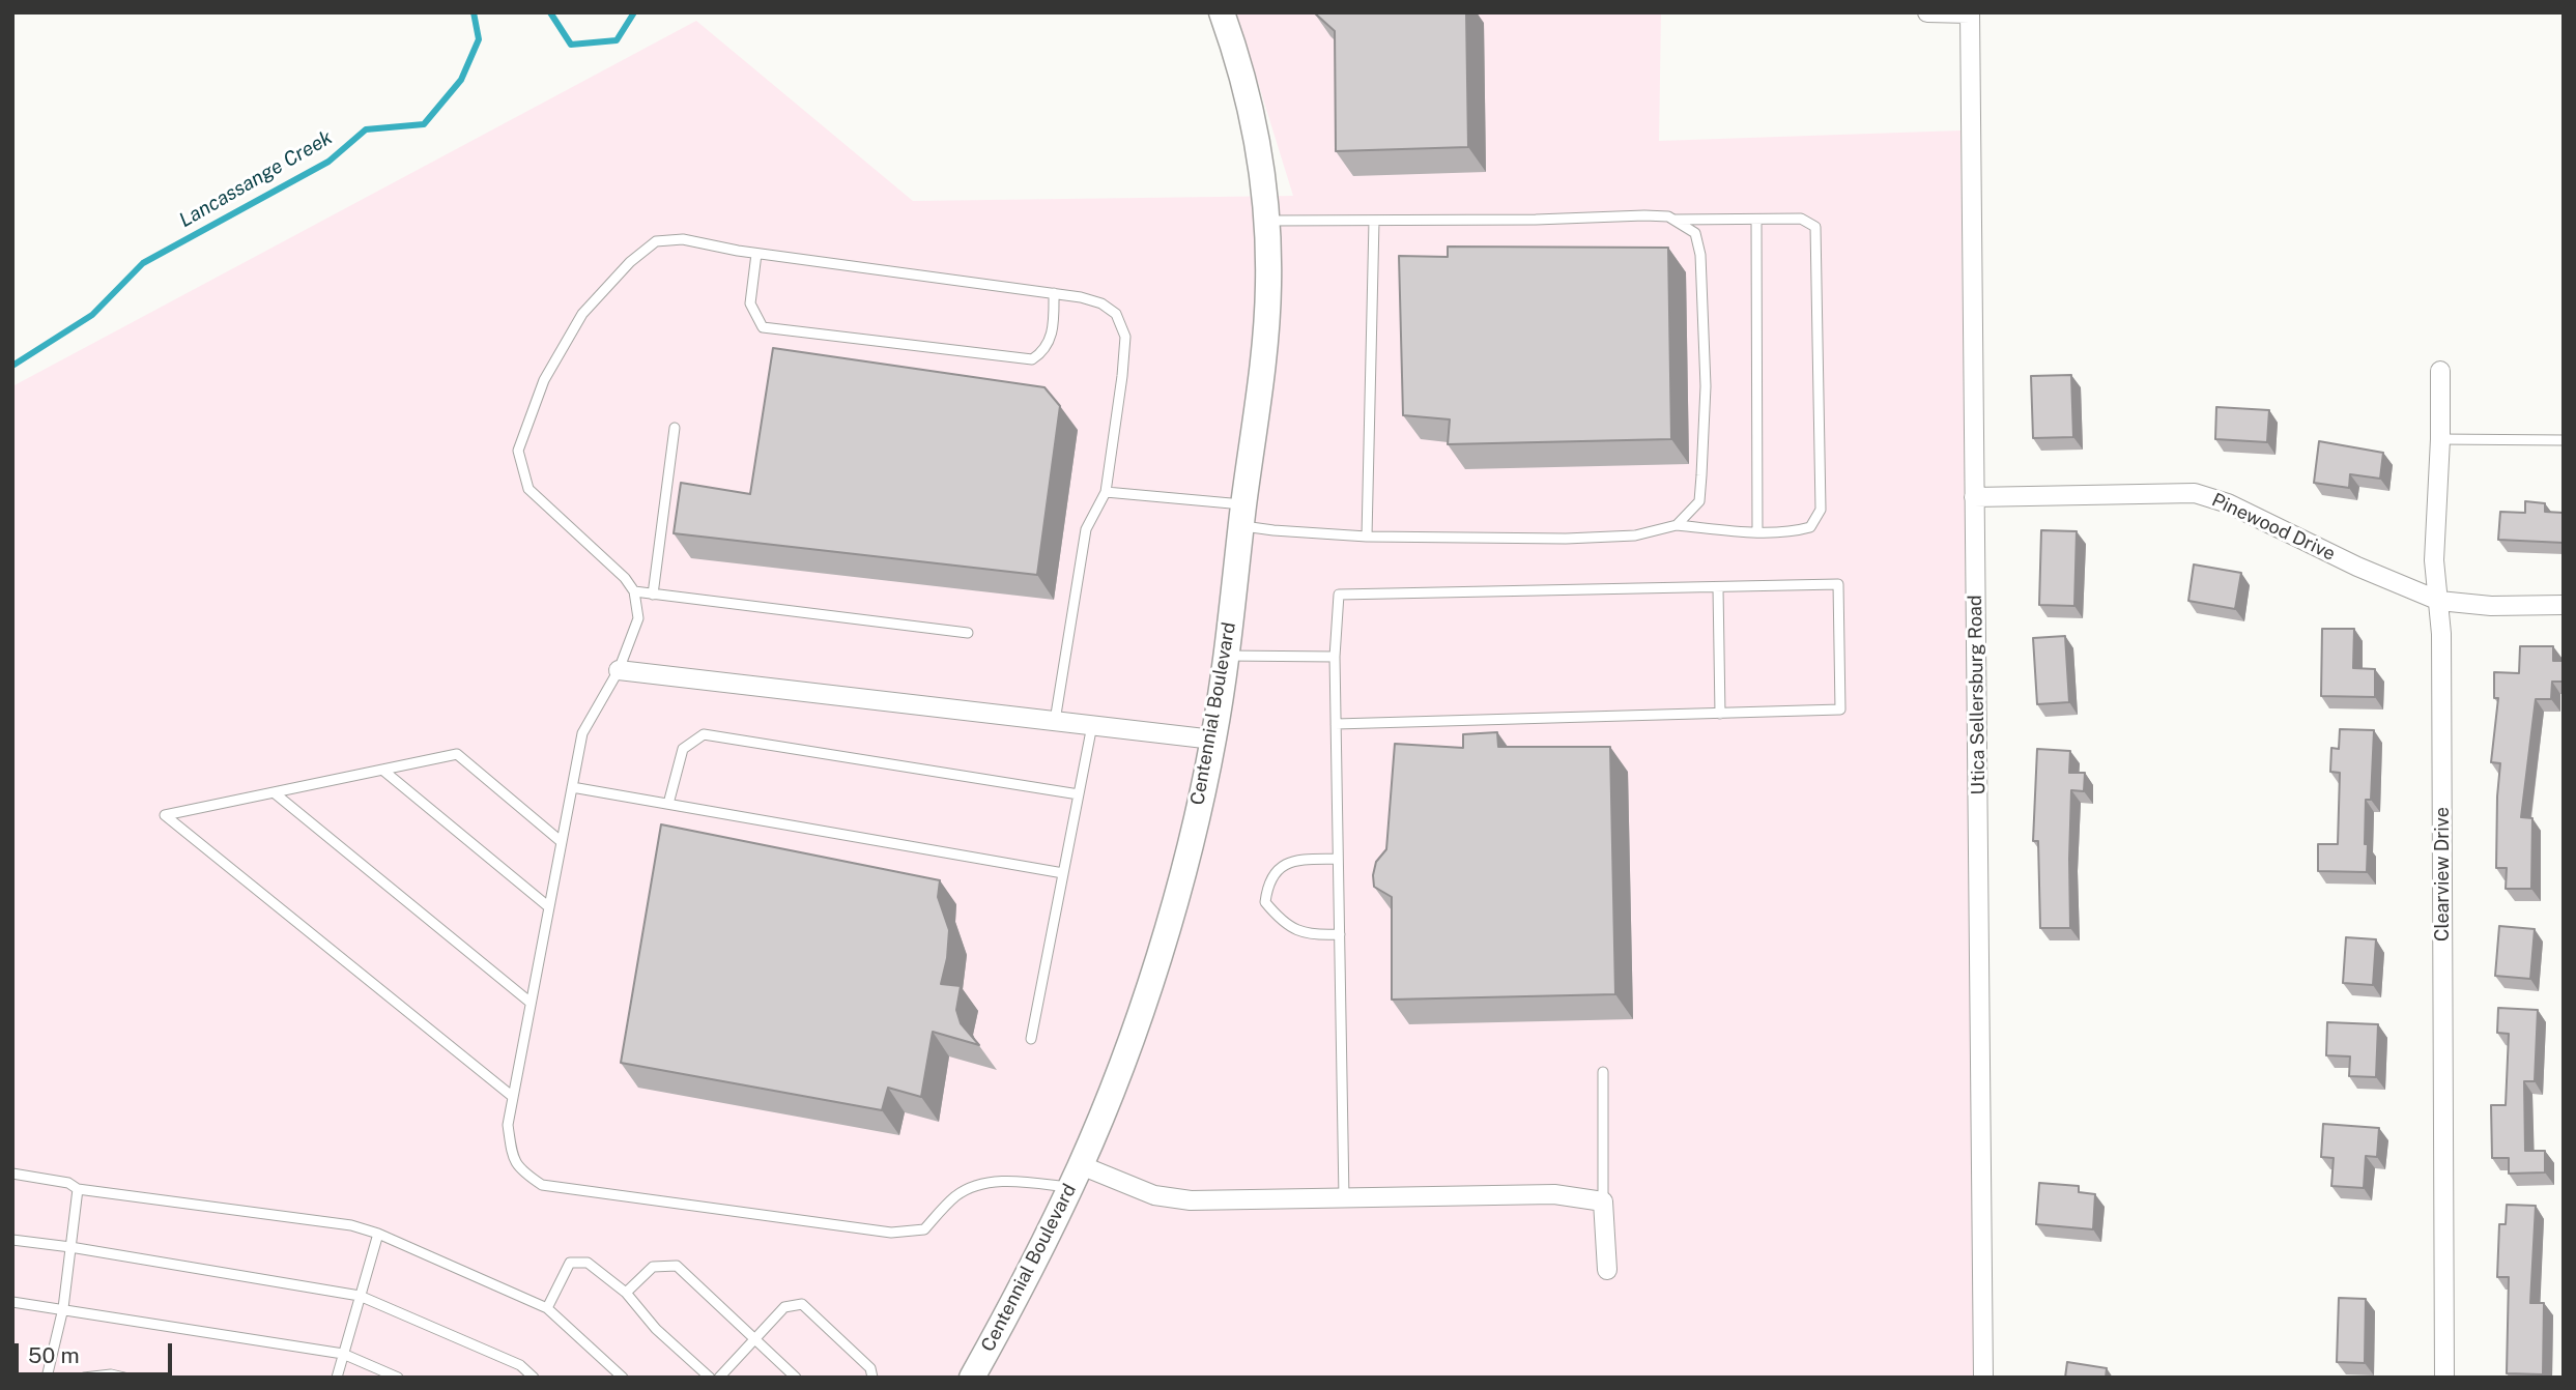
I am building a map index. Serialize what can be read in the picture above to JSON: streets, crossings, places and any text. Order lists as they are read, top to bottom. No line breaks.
{"streets":{"street":["Pinewood Drive","Utica Sellersburg Road","Centennial Boulevard","Clearview Drive"]},"crossings":[["Pinewood Drive","Utica Sellersburg Road"],["Pinewood Drive","Clearview Drive"]],"water":["Lancassange Creek"],"scale_bar":"50 m"}
